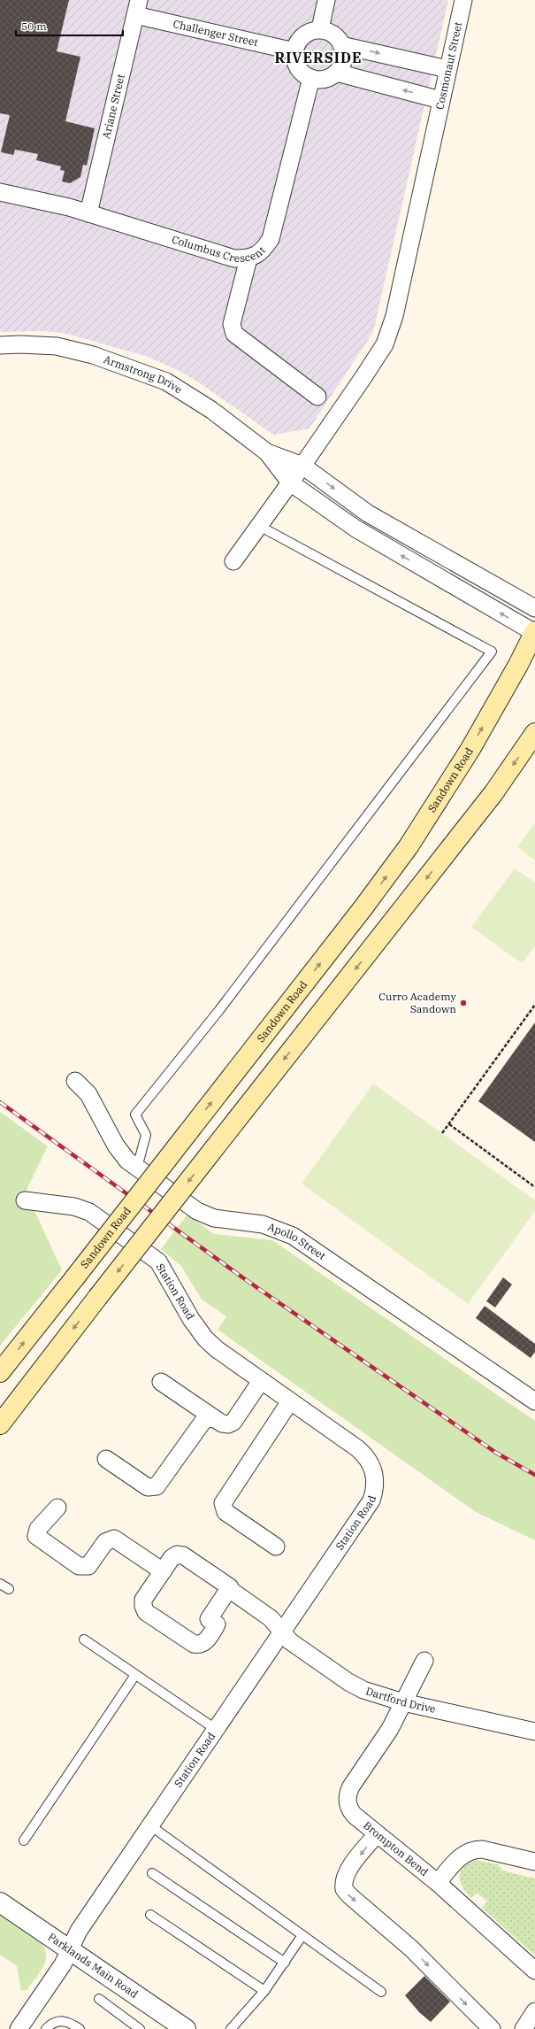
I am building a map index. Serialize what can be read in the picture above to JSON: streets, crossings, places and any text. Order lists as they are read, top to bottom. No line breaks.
{"streets":{"main road":["Sandown Road"],"street":["Challenger Street","Cosmonaut Street","Ariane Street","Columbus Crescent","Armstrong Drive","Apollo Street","Station Road","Dartford Drive","Brompton Bend","Parklands Main Road"]},"crossings":[["Challenger Street","Ariane Street"],["Challenger Street","Columbus Crescent"],["Ariane Street","Columbus Crescent"],["Station Road","Dartford Drive"],["Station Road","Parklands Main Road"],["Dartford Drive","Brompton Bend"]],"districts":["RIVERSIDE"],"places":["Curro Academy Sandown"],"scale_bar":"50 m"}
